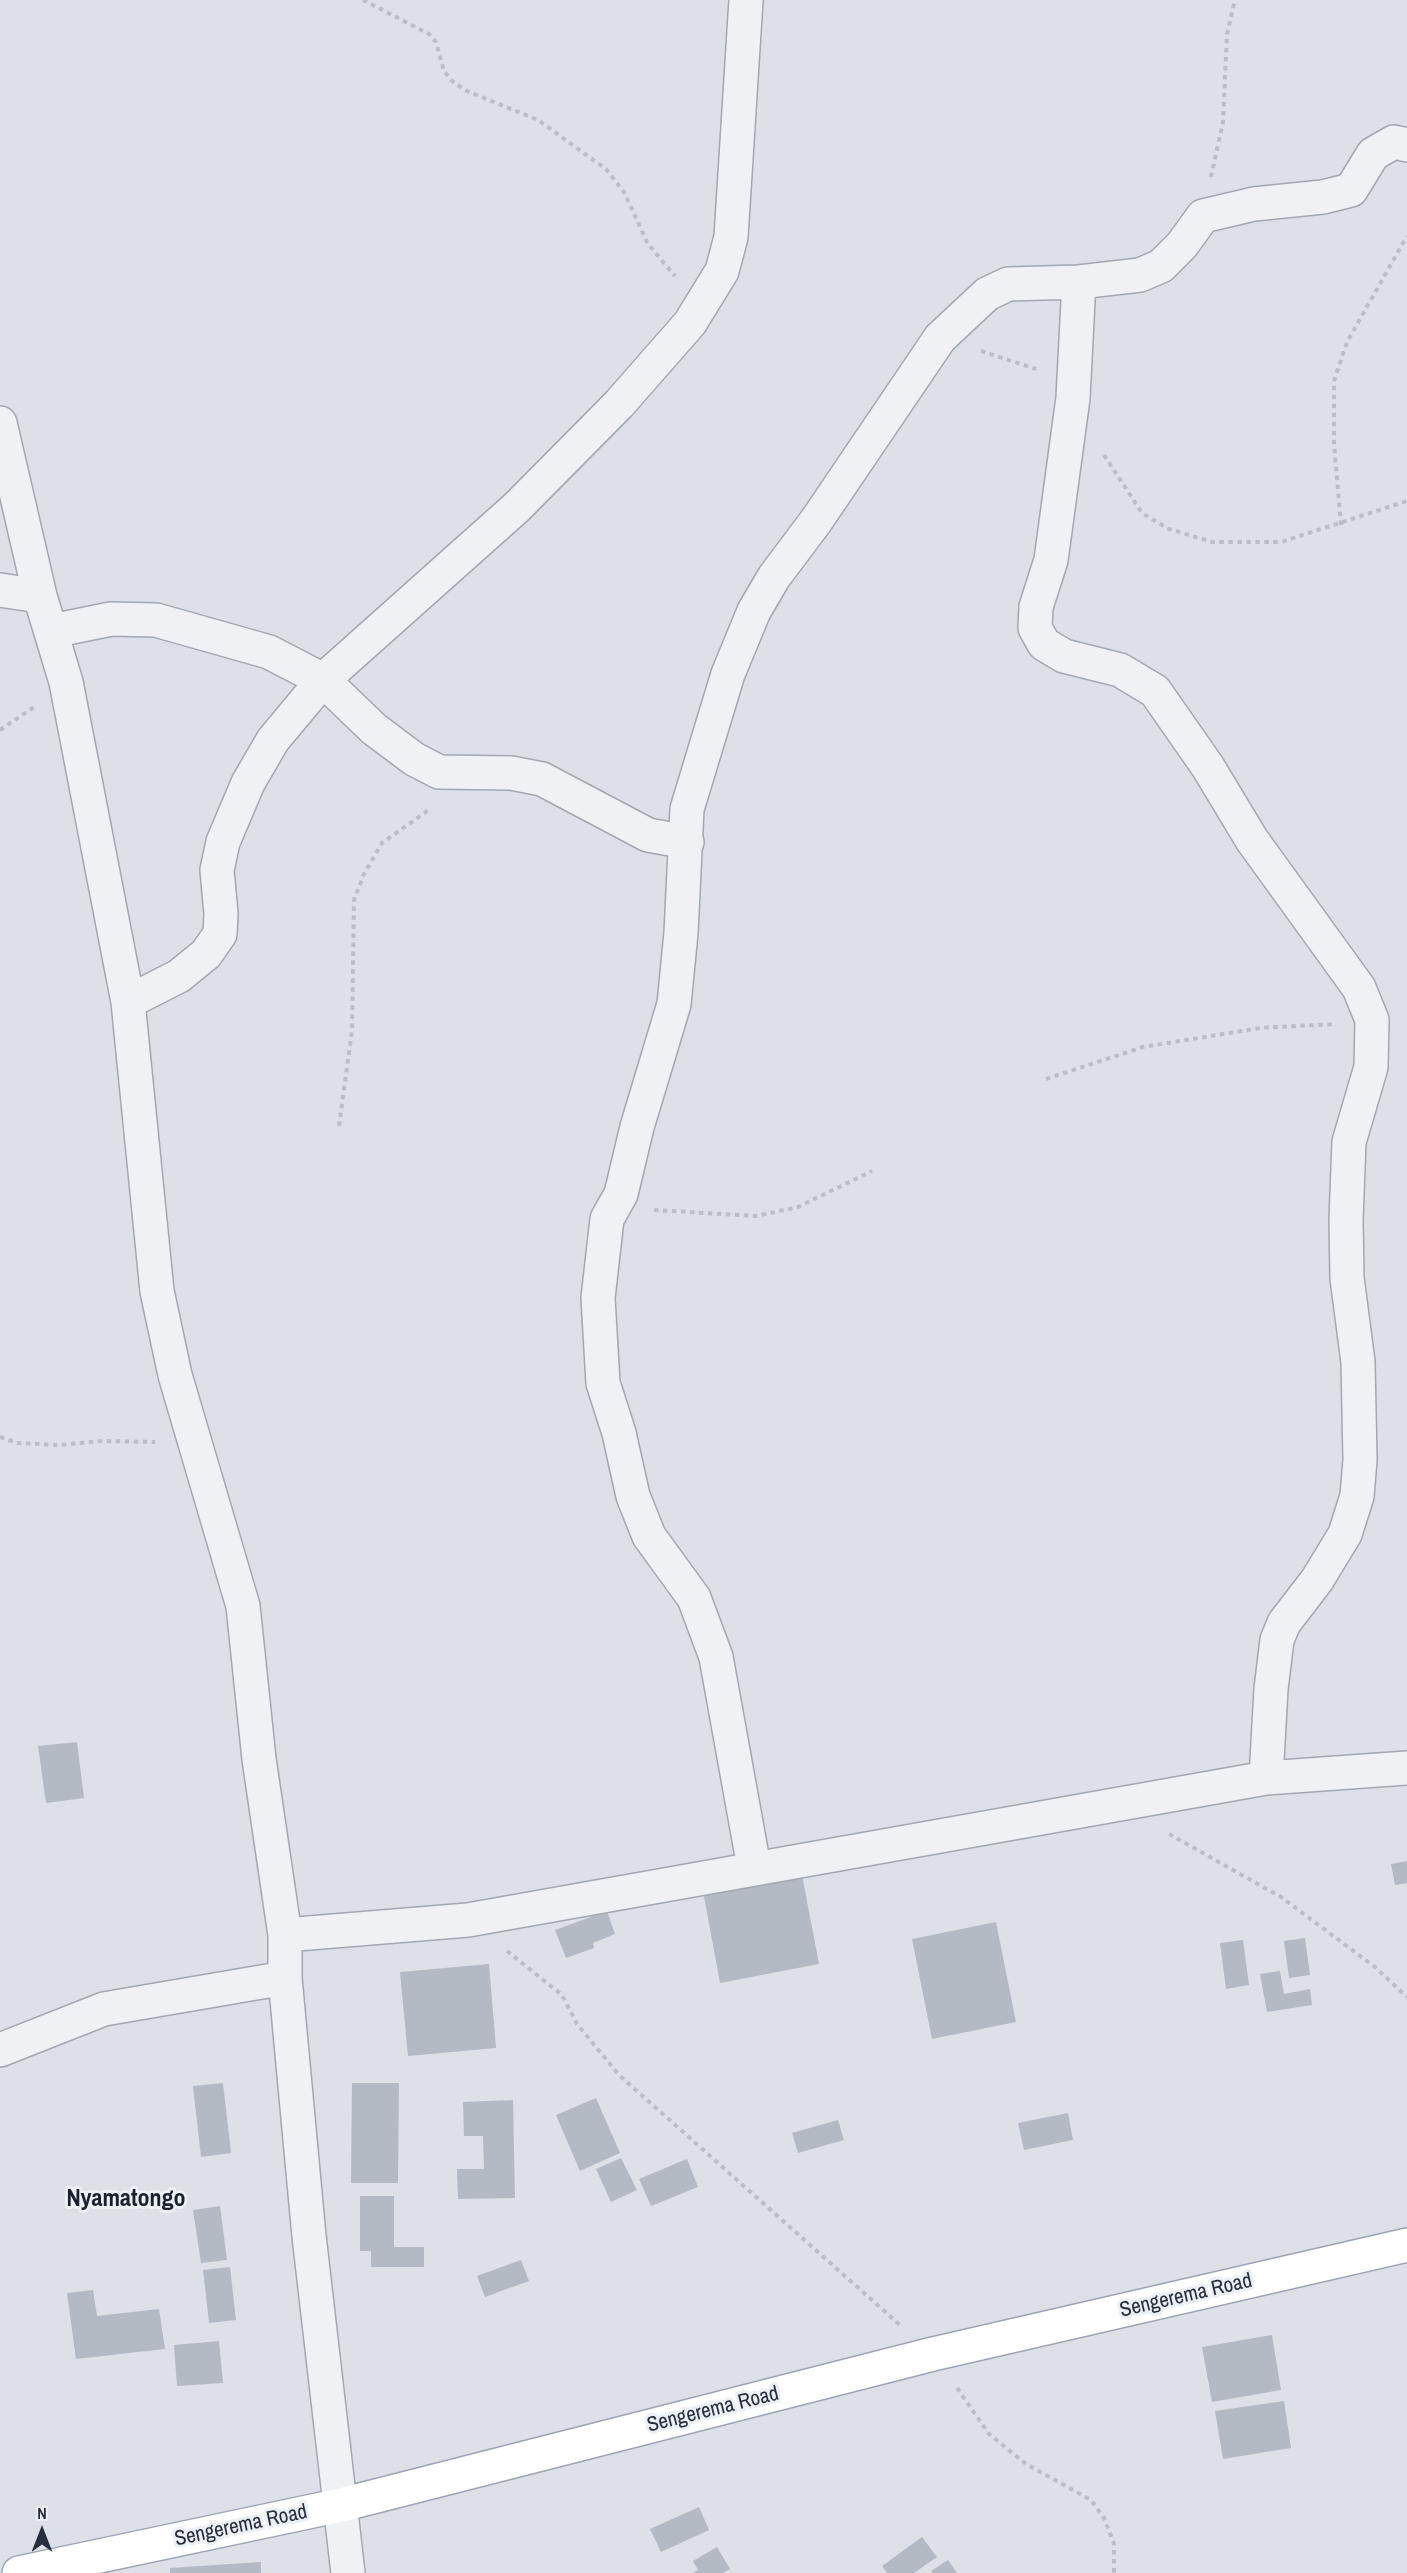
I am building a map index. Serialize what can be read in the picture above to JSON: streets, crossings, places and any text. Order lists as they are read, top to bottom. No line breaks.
{"streets":{"main road":["Sengerema Road"]},"districts":["Nyamatongo"],"north":"top"}
